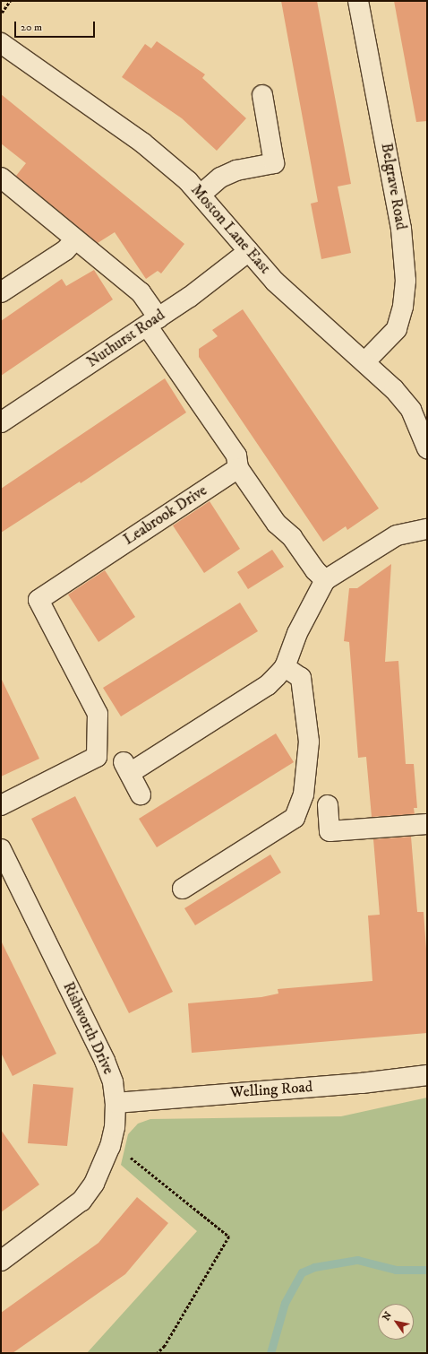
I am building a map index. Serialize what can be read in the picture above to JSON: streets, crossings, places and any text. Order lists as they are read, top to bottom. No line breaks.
{"streets":{"street":["Belgrave Road","Moston Lane East","Nuthurst Road","Leabrook Drive","Rishworth Drive","Welling Road"]},"crossings":[["Belgrave Road","Moston Lane East"],["Moston Lane East","Nuthurst Road"],["Rishworth Drive","Welling Road"]],"scale_bar":"20 m","north":"top left"}
